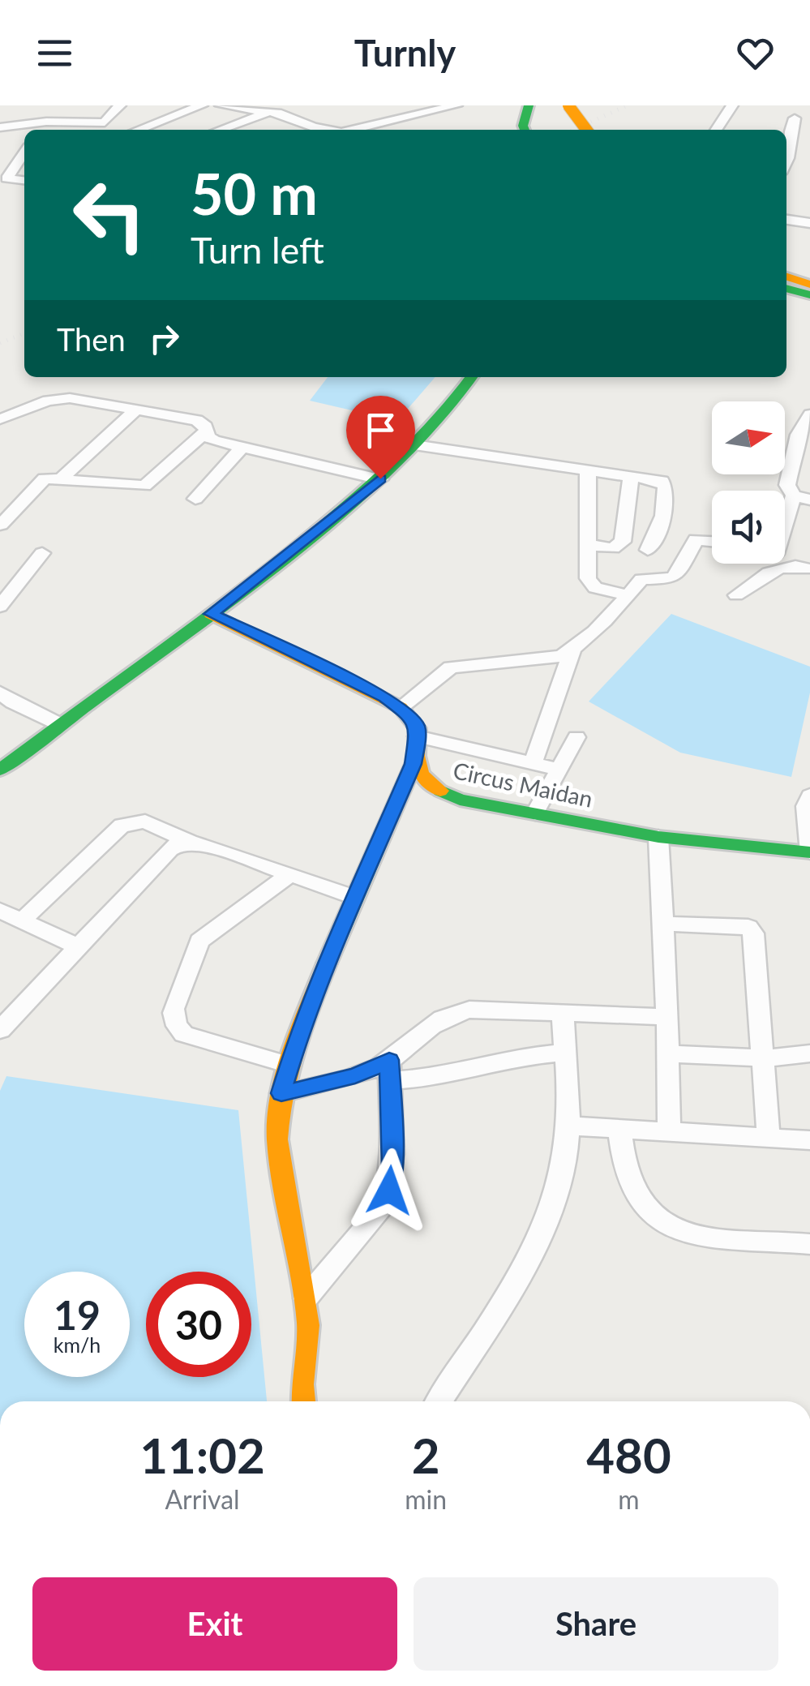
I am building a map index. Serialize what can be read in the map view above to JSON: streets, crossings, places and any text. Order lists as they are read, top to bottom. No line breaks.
{"streets":{"main road":["Circus Maidan"]},"north":"right","page":{"header":"Turnly","turn":["50 m","Turn left"],"then":"Then","speed":"19 km/h","limit":"30","eta":["11:02","Arrival","2","min","480","m"],"buttons":["Exit","Share"]}}
